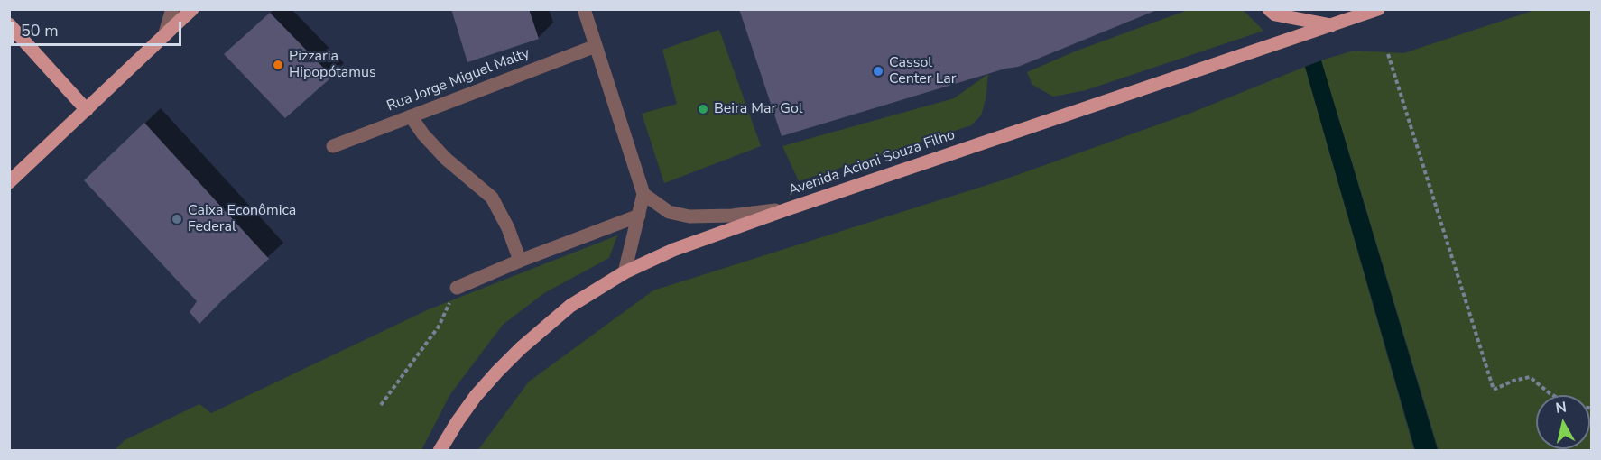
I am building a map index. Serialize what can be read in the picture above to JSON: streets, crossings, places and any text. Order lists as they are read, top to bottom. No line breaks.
{"streets":{"main road":["Avenida Acioni Souza Filho"],"street":["Rua Jorge Miguel Malty"]},"places":["Pizzaria Hipopótamus","Cassol Center Lar","Beira Mar Gol","Caixa Econômica Federal"],"scale_bar":"50 m","north":"top"}
